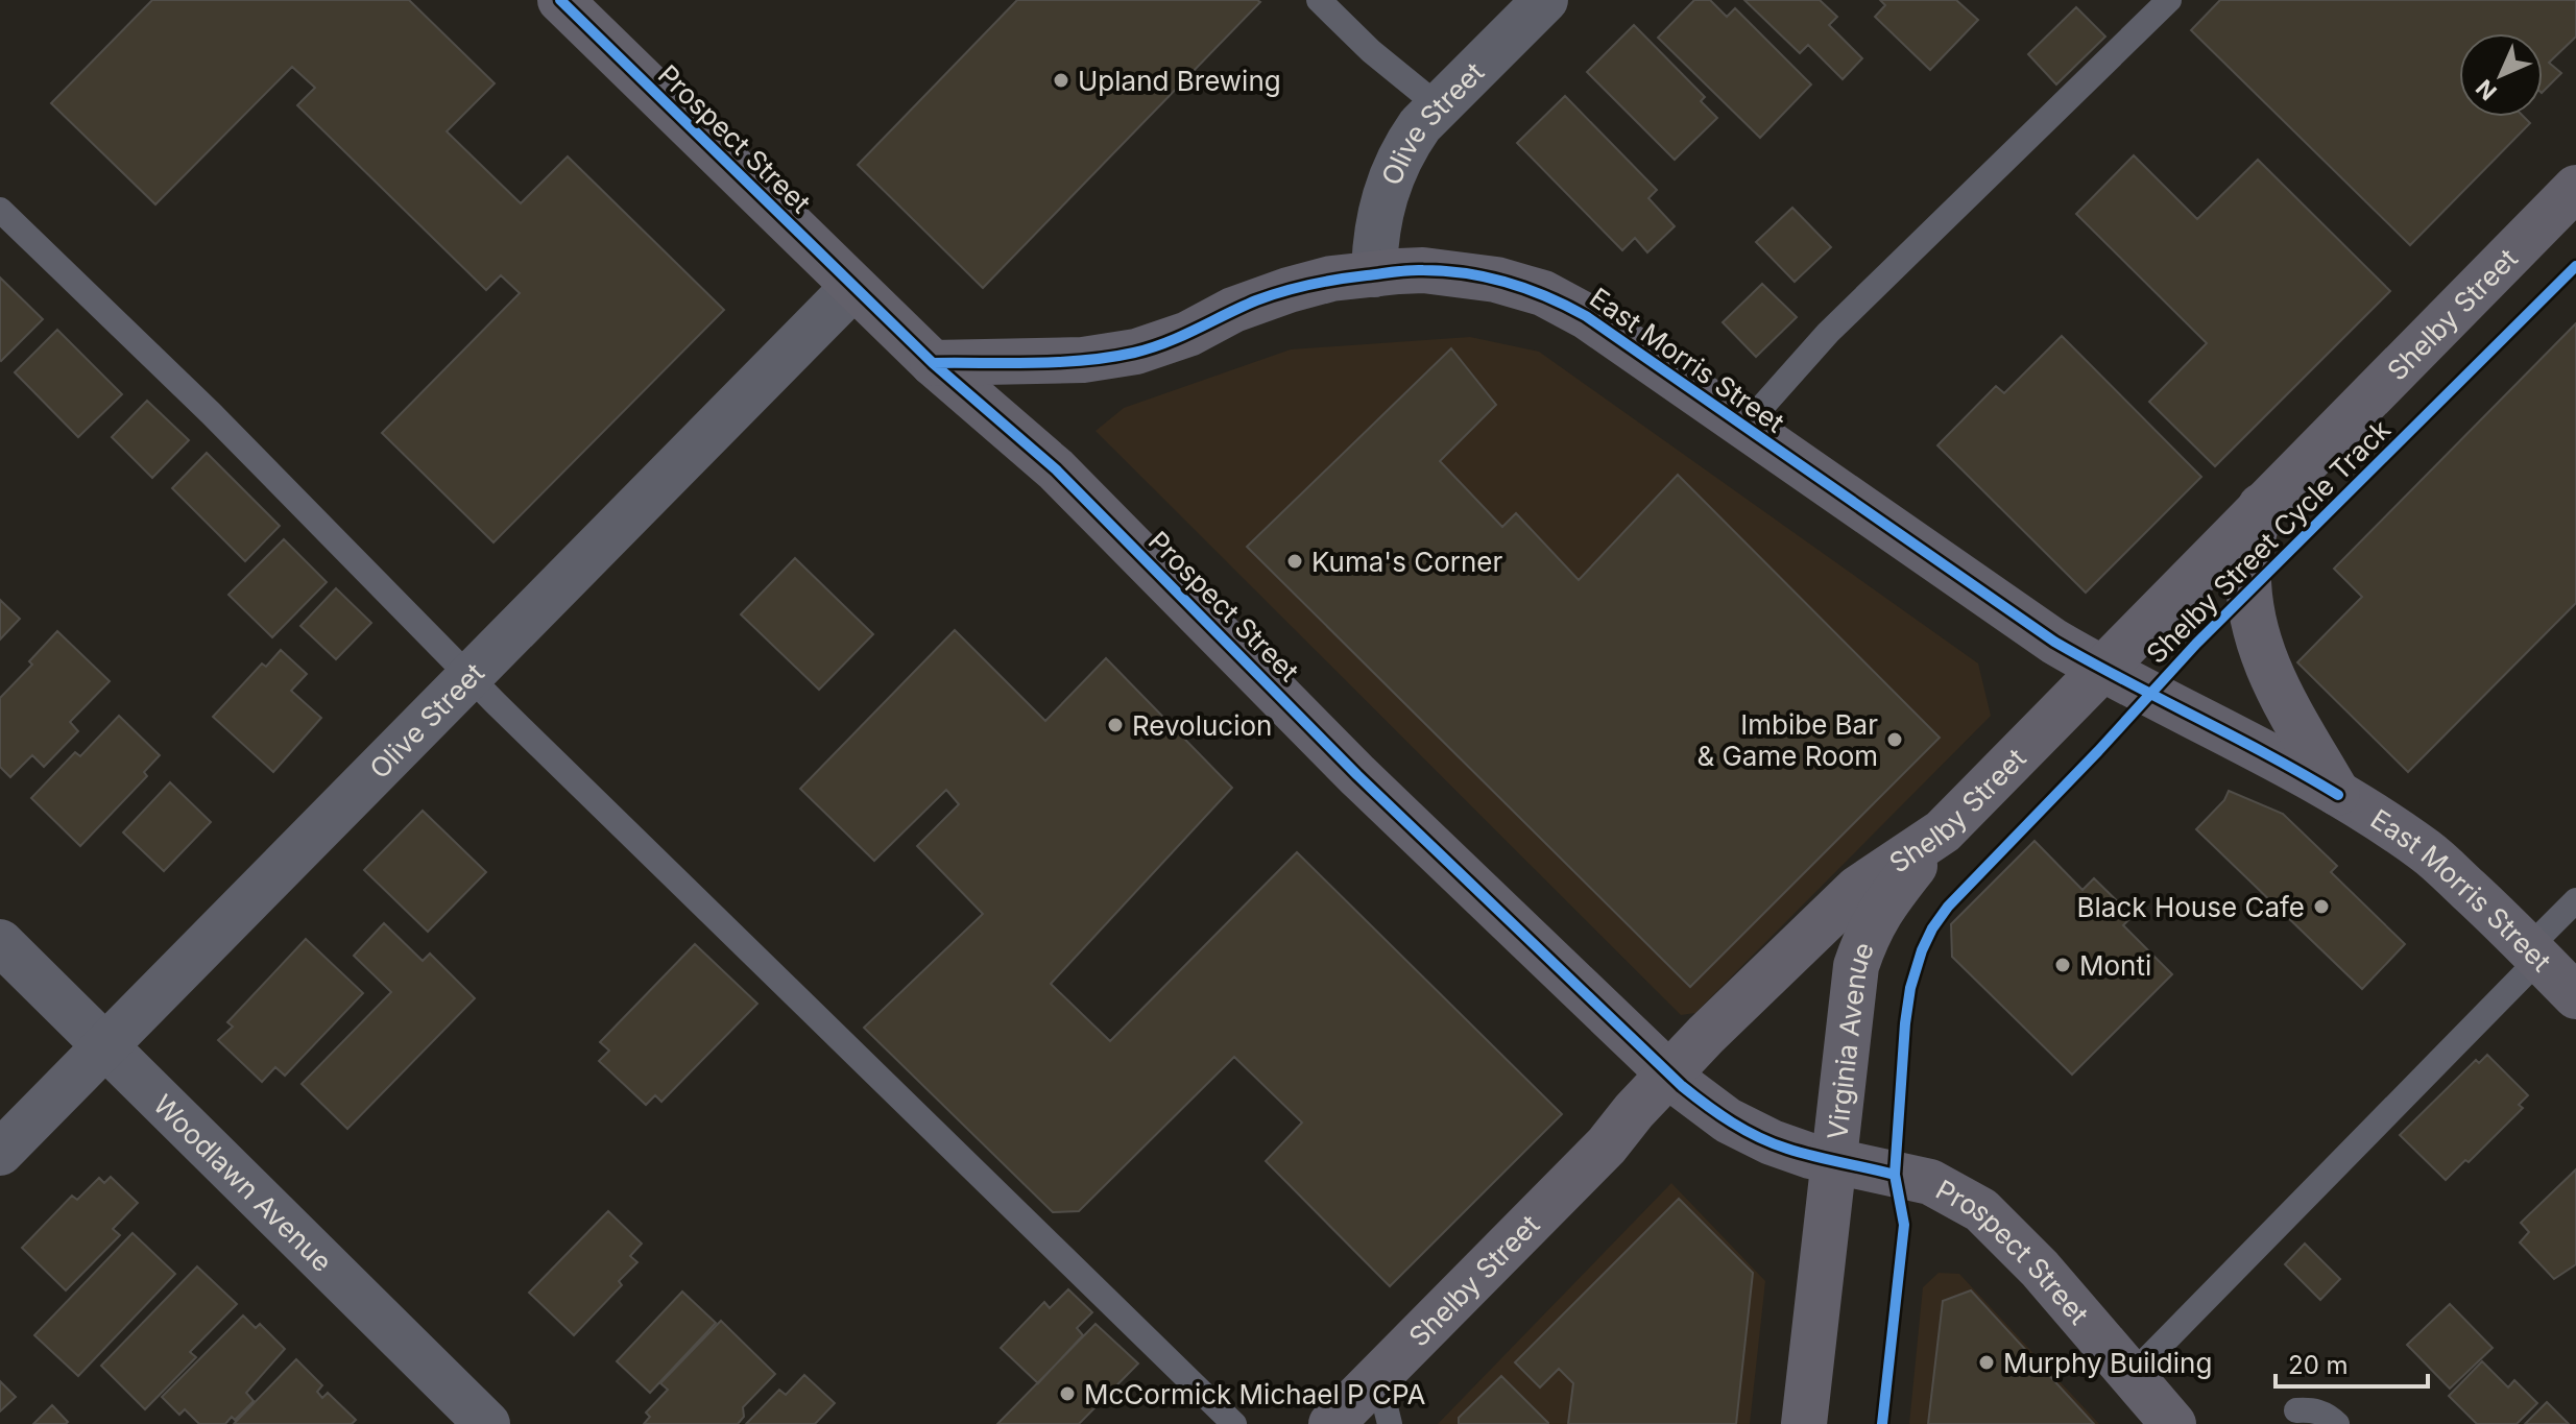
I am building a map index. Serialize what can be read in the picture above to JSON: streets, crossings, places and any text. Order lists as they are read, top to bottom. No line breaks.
{"streets":{"main road":["Prospect Street","Shelby Street","East Morris Street","Virginia Avenue"],"street":["Olive Street","Woodlawn Avenue"],"cycle path":["Shelby Street Cycle Track"]},"crossings":[["Olive Street","Prospect Street"],["Olive Street","East Morris Street"],["Olive Street","Woodlawn Avenue"],["Prospect Street","Shelby Street"],["Prospect Street","East Morris Street"],["Prospect Street","Virginia Avenue"],["Shelby Street","East Morris Street"],["Shelby Street","Virginia Avenue"]],"places":["Upland Brewing","Kuma's Corner","Revolucion","Imbibe Bar & Game Room","Black House Cafe","Monti","Murphy Building","McCormick Michael P CPA"],"scale_bar":"20 m","north":"bottom left"}
